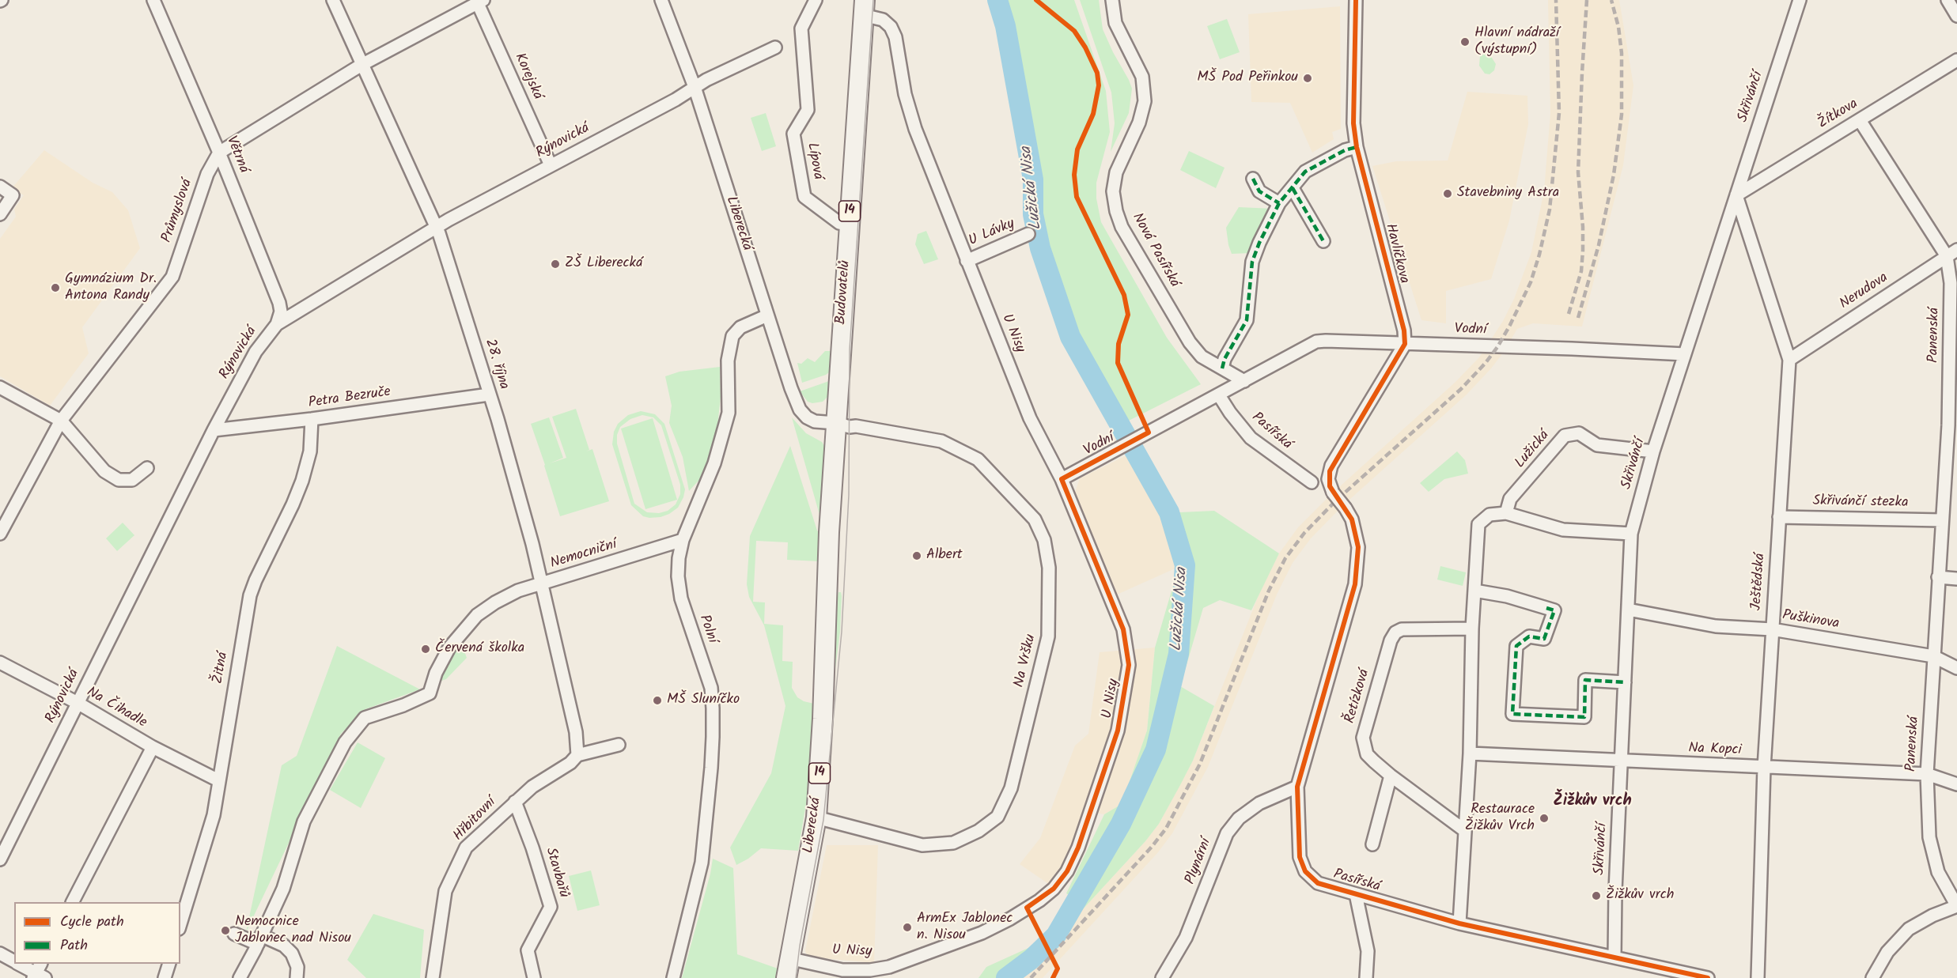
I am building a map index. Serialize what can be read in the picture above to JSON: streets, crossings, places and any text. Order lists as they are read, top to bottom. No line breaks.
{"streets":{"main road":["14","Liberecká","Budovatelů"],"street":["Korejská","Skřivánčí","Žítkova","Rýnovická","Větrná","Lípová","Průmyslová","U Lávky","Nová Pasířská","Havlíčkova","Nerudova","Vodní","U Nisy","Panenská","28. října","Petra Bezruče","Pasířská","Lužická","Skřivánčí stezka","Nemocniční","Ještědská","Puškinova","Polní","Na Vršku","Žitná","Řetízková","Na Čihadle","Na Kopci","Hřbitovní","Plynární","Stavbařů"]},"crossings":[["Korejská","Rýnovická"],["Korejská","Průmyslová"],["Skřivánčí","Žítkova"],["Skřivánčí","Vodní"],["Skřivánčí","Pasířská"],["Skřivánčí","Lužická"],["Skřivánčí","Ještědská"],["Skřivánčí","Puškinova"],["Skřivánčí","Na Kopci"],["Žítkova","Panenská"],["Žítkova","Ještědská"],["Rýnovická","Větrná"],["Rýnovická","Liberecká"],["Rýnovická","28. října"],["Rýnovická","Petra Bezruče"],["Rýnovická","Na Čihadle"],["Větrná","Průmyslová"],["Lípová","Budovatelů"],["Průmyslová","28. října"],["Liberecká","Budovatelů"],["Liberecká","U Nisy"],["Liberecká","Polní"],["Liberecká","Na Vršku"],["U Lávky","U Nisy"],["Nová Pasířská","Vodní"],["Havlíčkova","Vodní"],["Havlíčkova","Pasířská"],["Nerudova","Panenská"],["Nerudova","Ještědská"],["Budovatelů","U Nisy"],["Budovatelů","Na Vršku"],["Vodní","U Nisy"],["Vodní","Pasířská"],["Panenská","Skřivánčí stezka"],["Panenská","Puškinova"],["Panenská","Na Kopci"],["28. října","Petra Bezruče"],["28. října","Nemocniční"],["28. října","Hřbitovní"],["Petra Bezruče","Žitná"],["Pasířská","Plynární"],["Skřivánčí stezka","Ještědská"],["Nemocniční","Polní"],["Ještědská","Puškinova"],["Ještědská","Na Kopci"],["Žitná","Na Čihadle"],["Hřbitovní","Stavbařů"]],"districts":["Žižkův vrch"],"water":["Lužická Nisa"],"places":["Hlavní nádraží (výstupní)","MŠ Pod Peřinkou","Stavebniny Astra","ZŠ Liberecká","Gymnázium Dr. Antona Randy","Albert","Červená školka","MŠ Sluníčko","Restaurace Žižkův Vrch","Žižkův vrch","ArmEx Jablonec n. Nisou","Nemocnice Jablonec nad Nisou"],"legend":["Cycle path","Path"]}
